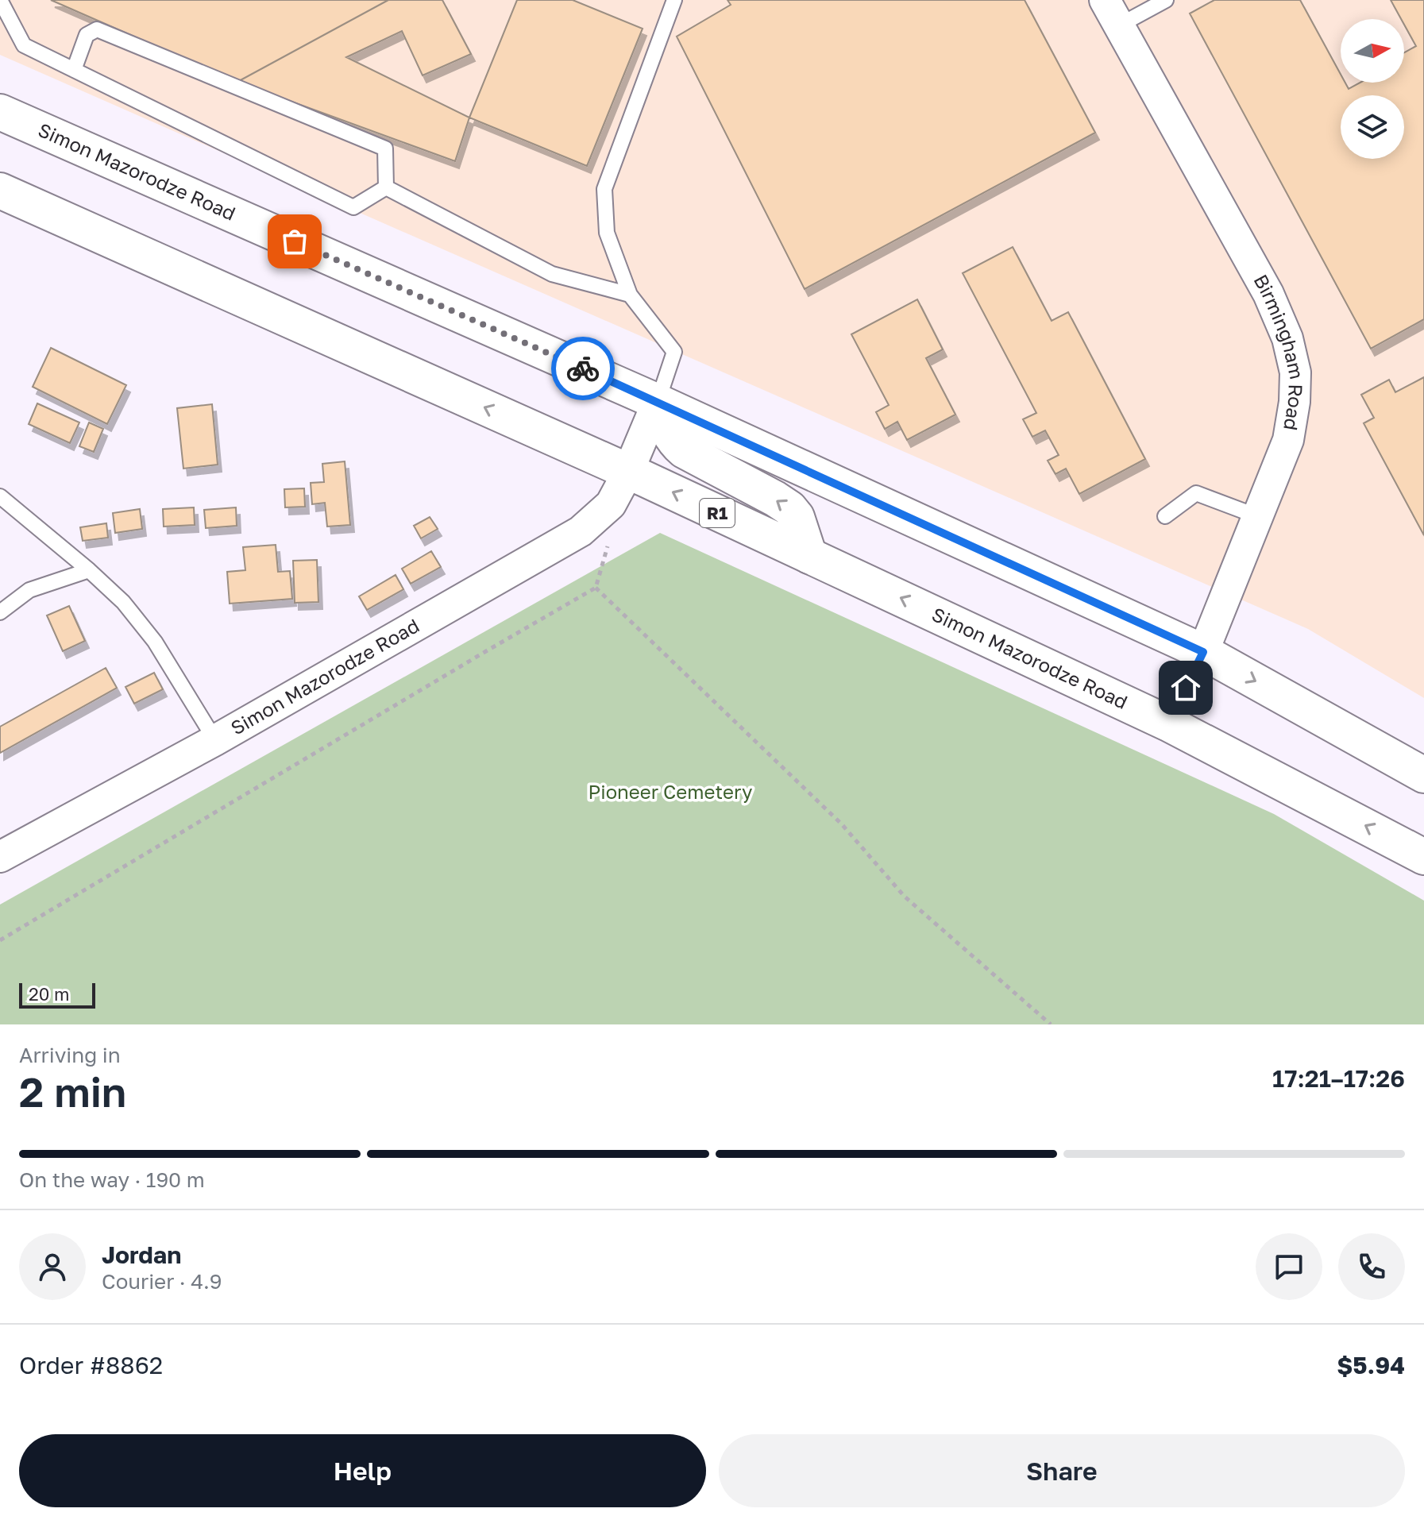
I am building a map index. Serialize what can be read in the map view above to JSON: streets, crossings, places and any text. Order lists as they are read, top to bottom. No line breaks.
{"streets":{"highway":["Simon Mazorodze Road","R1"],"street":["Birmingham Road"]},"crossings":[["Simon Mazorodze Road","Birmingham Road"]],"parks":["Pioneer Cemetery"],"scale_bar":"20 m","north":"right","page":{"scale":"20 m","heading":["2 min","Arriving in","17:21–17:26"],"panel":["Jordan","Courier · 4.9","Order #8862","$5.94"],"bar":"On the way · 190 m","buttons":["Help","Share"]}}
